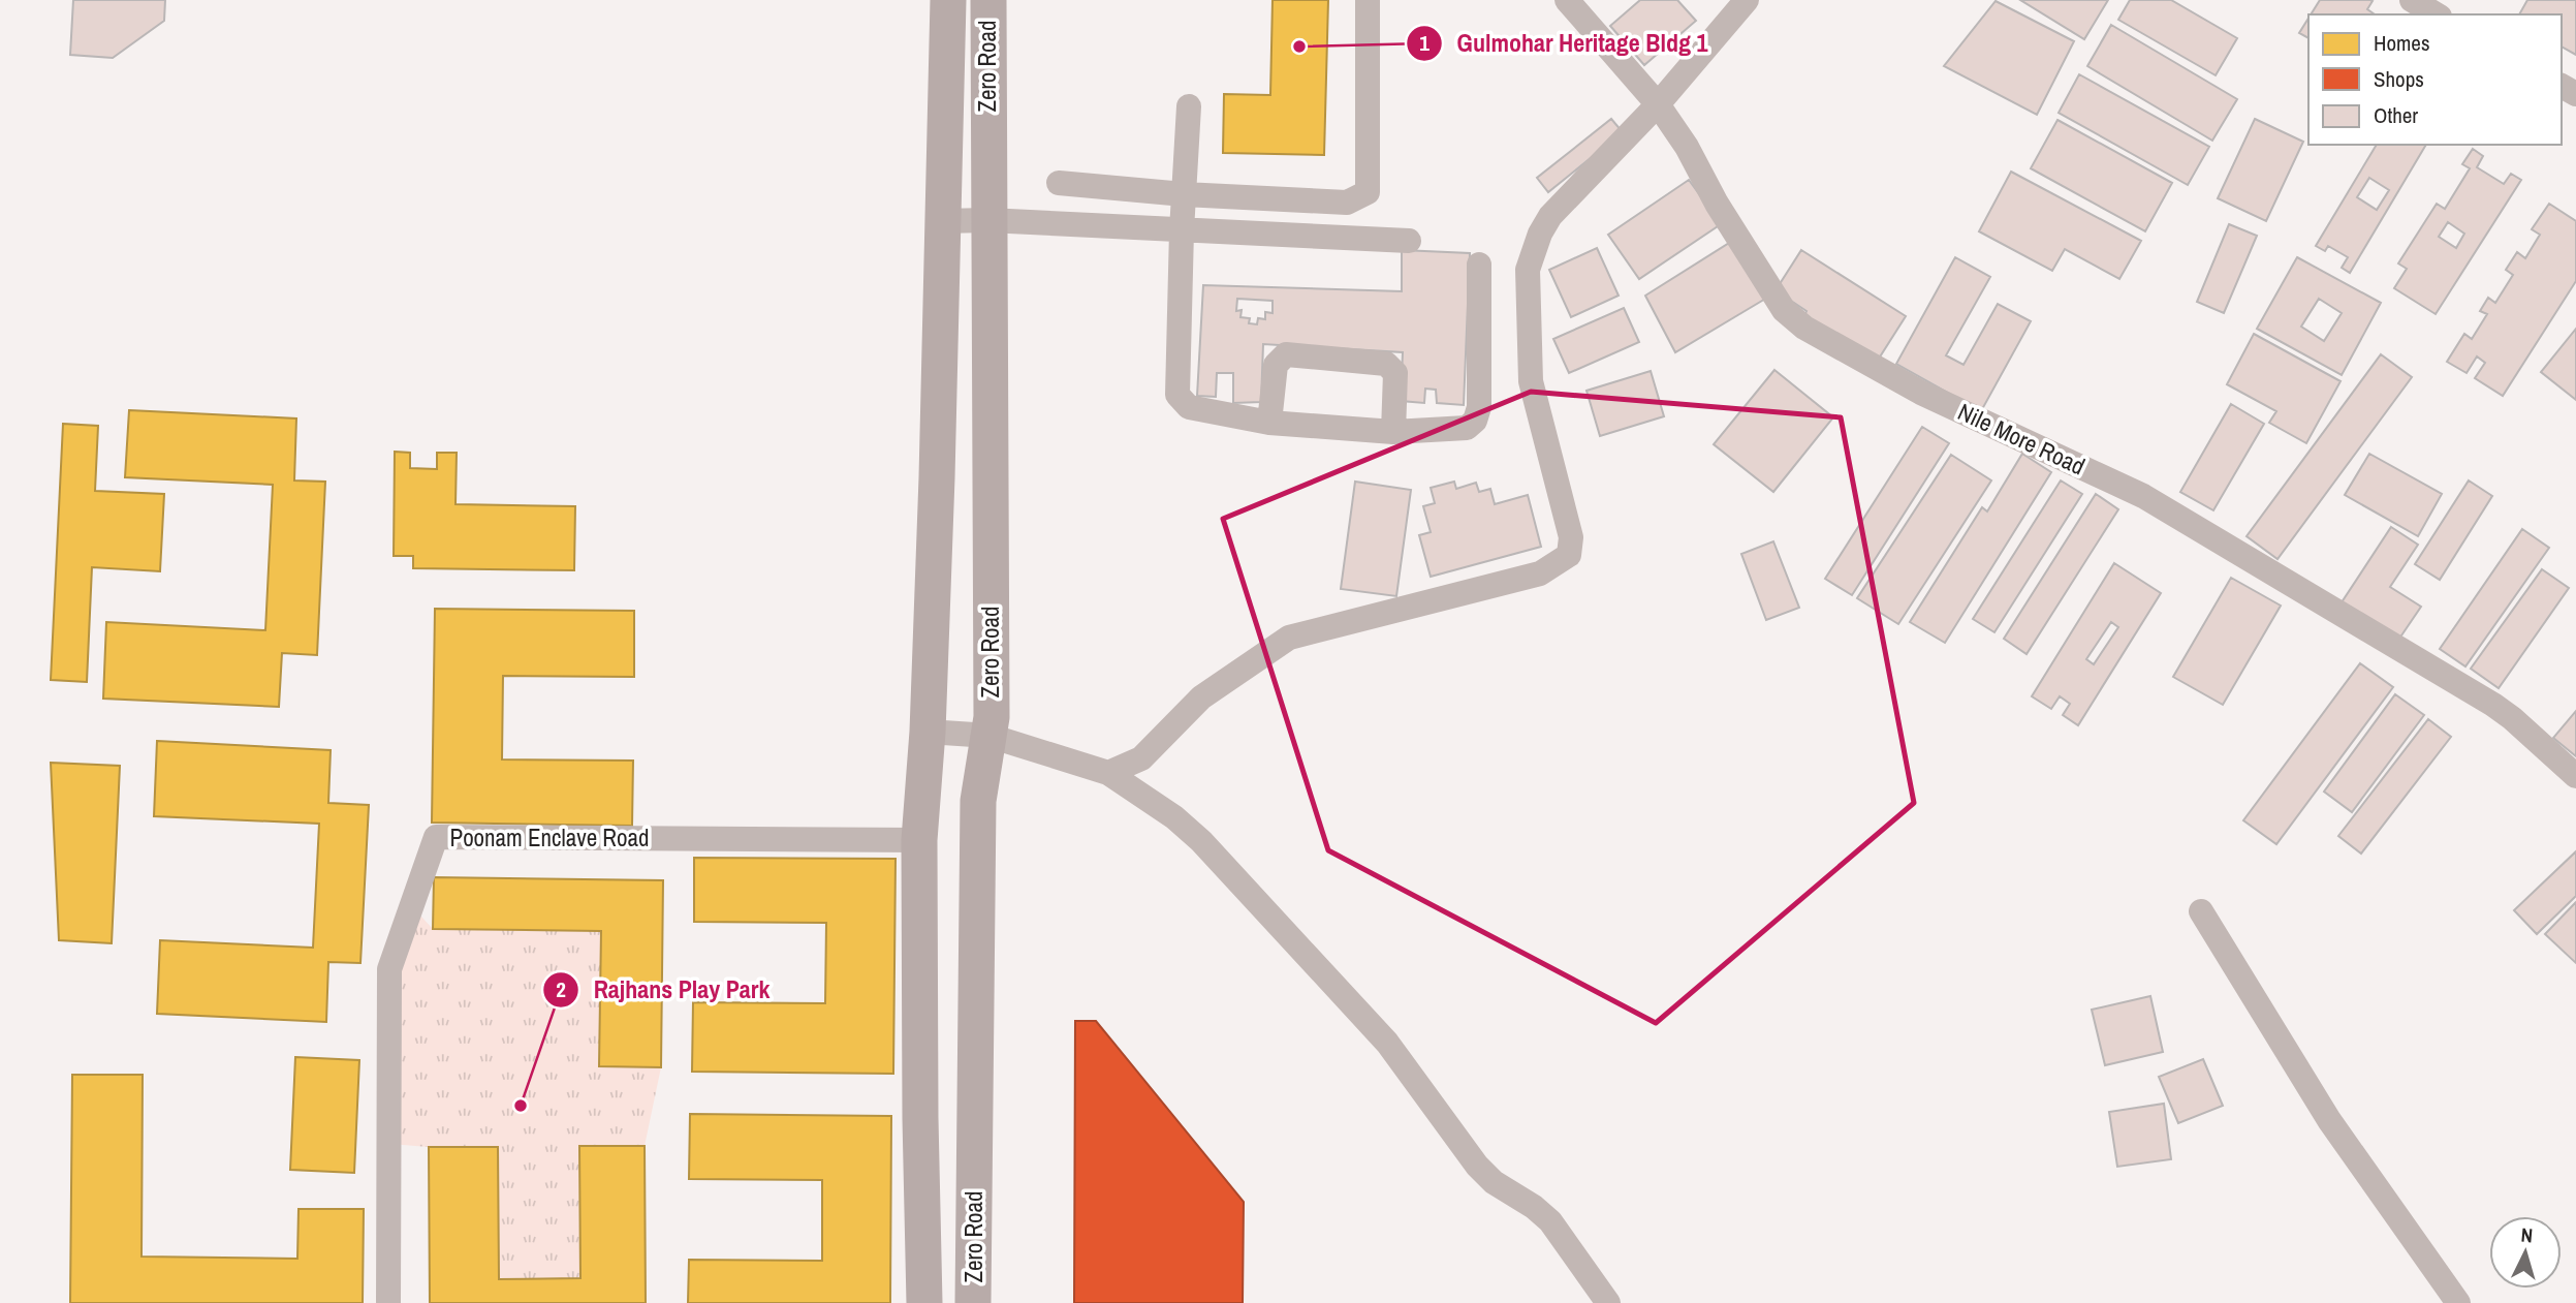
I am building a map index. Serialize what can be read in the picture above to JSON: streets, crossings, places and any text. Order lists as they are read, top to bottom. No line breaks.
{"streets":{"street":["Zero Road","Nile More Road","Poonam Enclave Road"]},"crossings":[["Zero Road","Poonam Enclave Road"]],"places":["Gulmohar Heritage Bldg 1","Rajhans Play Park"],"legend":["Homes","Shops","Other"],"north":"top"}
